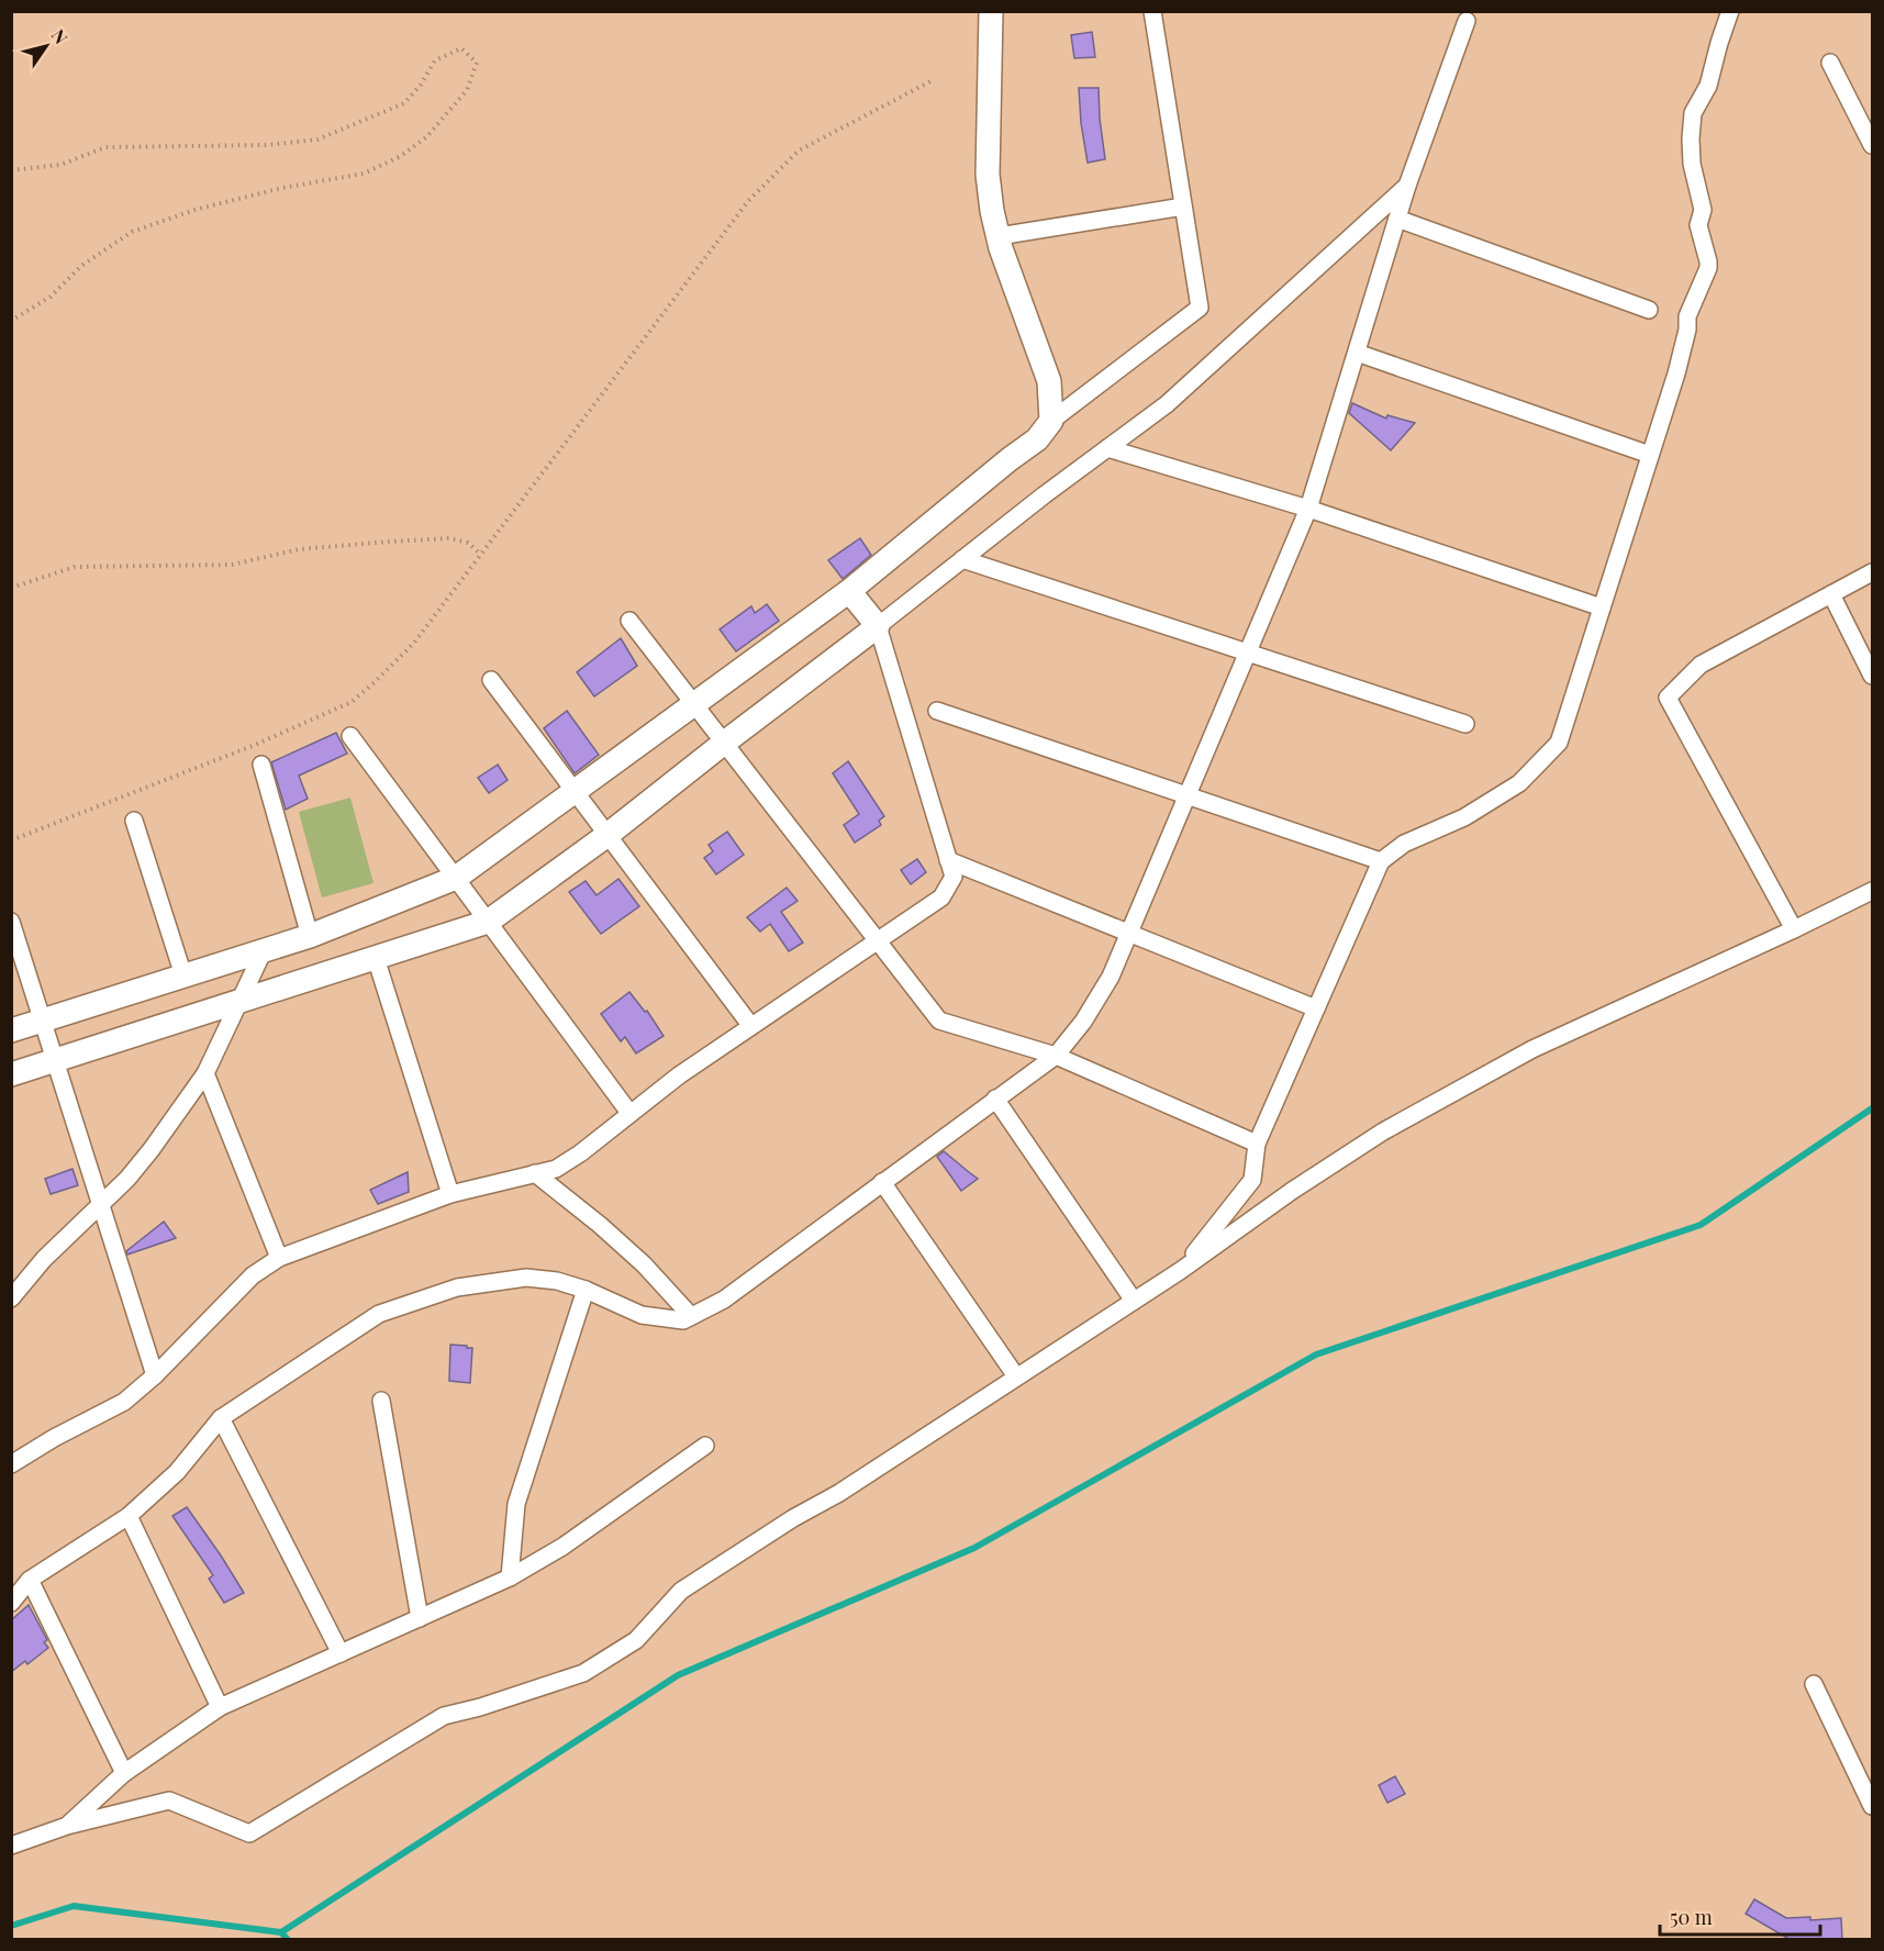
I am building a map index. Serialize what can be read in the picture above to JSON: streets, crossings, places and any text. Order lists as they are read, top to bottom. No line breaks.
{"scale_bar":"50 m","north":"top right"}
